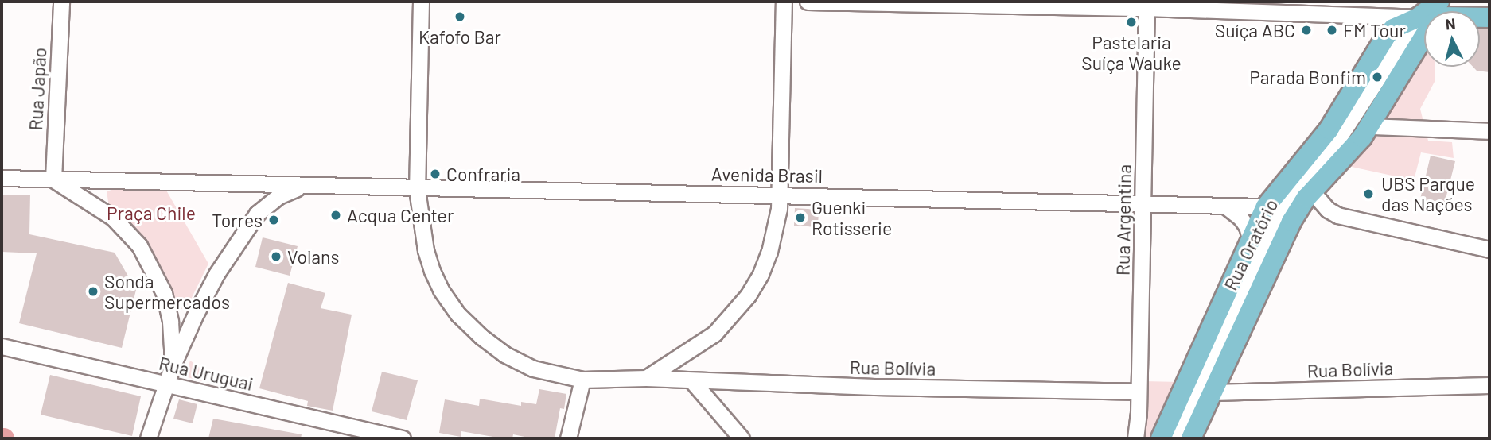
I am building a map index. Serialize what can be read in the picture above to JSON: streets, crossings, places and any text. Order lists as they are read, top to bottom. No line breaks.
{"streets":{"main road":["Rua Oratório"],"street":["Rua Japão","Avenida Brasil","Rua Argentina","Rua Bolívia","Rua Uruguai"]},"crossings":[["Avenida Brasil","Rua Argentina"],["Avenida Brasil","Rua Oratório"],["Avenida Brasil","Rua Bolívia"],["Rua Argentina","Rua Bolívia"],["Rua Oratório","Rua Bolívia"]],"parks":["Praça Chile"],"places":["Kafofo Bar","Pastelaria Suíça Wauke","Suíça ABC","FM Tour","Parada Bonfim","Confraria","UBS Parque das Nações","Acqua Center","Guenki Rotisserie","Torres","Volans","Sonda Supermercados"],"north":"top"}
